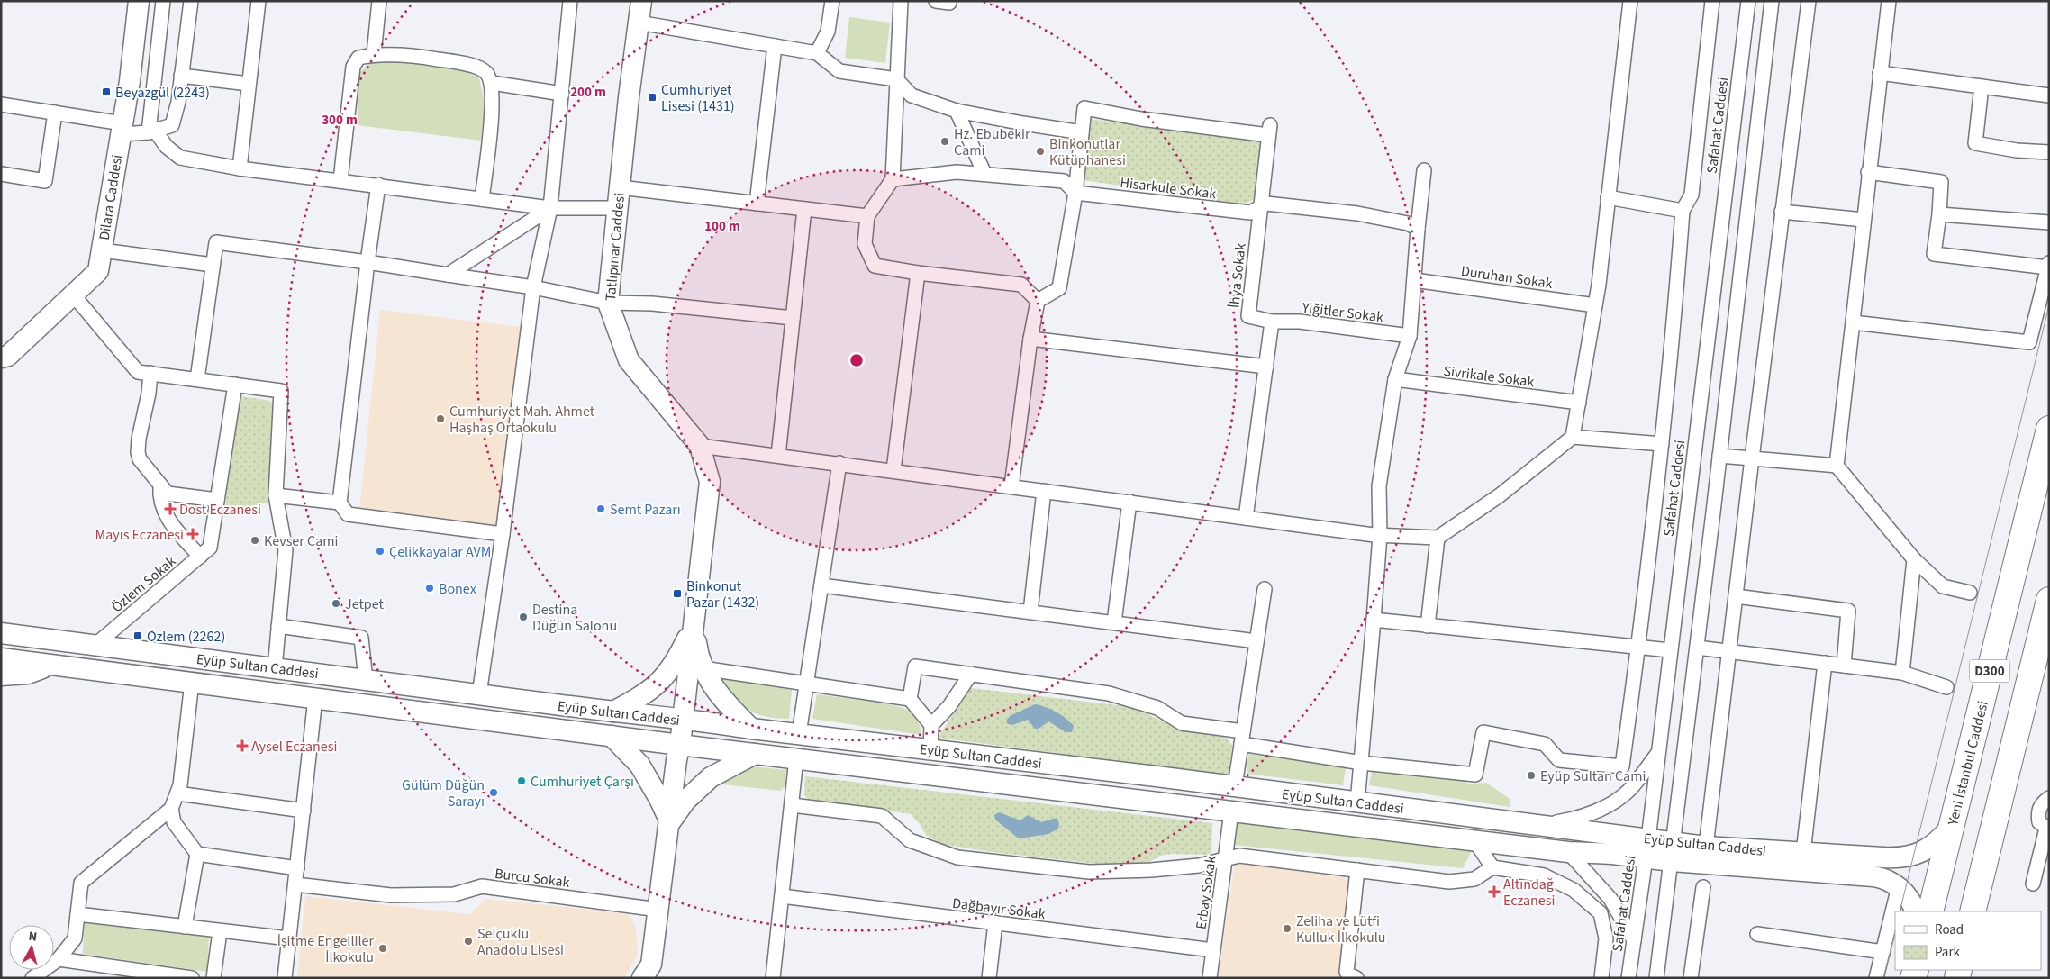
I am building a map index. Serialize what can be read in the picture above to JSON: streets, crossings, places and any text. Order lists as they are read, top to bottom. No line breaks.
{"streets":{"highway":["D300","Yeni İstanbul Caddesi"],"main road":["Dilara Caddesi","Tatlıpınar Caddesi","Eyüp Sultan Caddesi"],"street":["Safahat Caddesi","Hisarkule Sokak","İhya Sokak","Duruhan Sokak","Yiğitler Sokak","Sivrikale Sokak","Özlem Sokak","Burcu Sokak","Erbay Sokak","Dağbayır Sokak"]},"crossings":[["Safahat Caddesi","Eyüp Sultan Caddesi"],["Hisarkule Sokak","İhya Sokak"],["İhya Sokak","Yiğitler Sokak"],["Özlem Sokak","Eyüp Sultan Caddesi"],["Eyüp Sultan Caddesi","Yeni İstanbul Caddesi"],["Eyüp Sultan Caddesi","Erbay Sokak"],["Erbay Sokak","Dağbayır Sokak"]],"places":{"transit":["Beyazgül (2243)","Cumhuriyet Lisesi (1431)","Binkonut Pazar (1432)","Özlem (2262)"],"other":["Hz. Ebubekir Cami","Binkonutlar Kütüphanesi","Cumhuriyet Mah. Ahmet Haşhaş Ortaokulu","Semt Pazarı","Kevser Cami","Çelikkayalar AVM","Bonex","Jetpet","Destina Düğün Salonu","Eyüp Sultan Cami","Cumhuriyet Çarşı","Gülüm Düğün Sarayı","Zeliha ve Lütfi Kulluk İlkokulu","Selçuklu Anadolu Lisesi","İşitme Engelliler İlkokulu"],"health":["Dost Eczanesi","Mayıs Eczanesi","Aysel Eczanesi","Altındağ Eczanesi"]},"legend":["Road","Park"],"north":"top","rings":["200 m","300 m","100 m"]}
